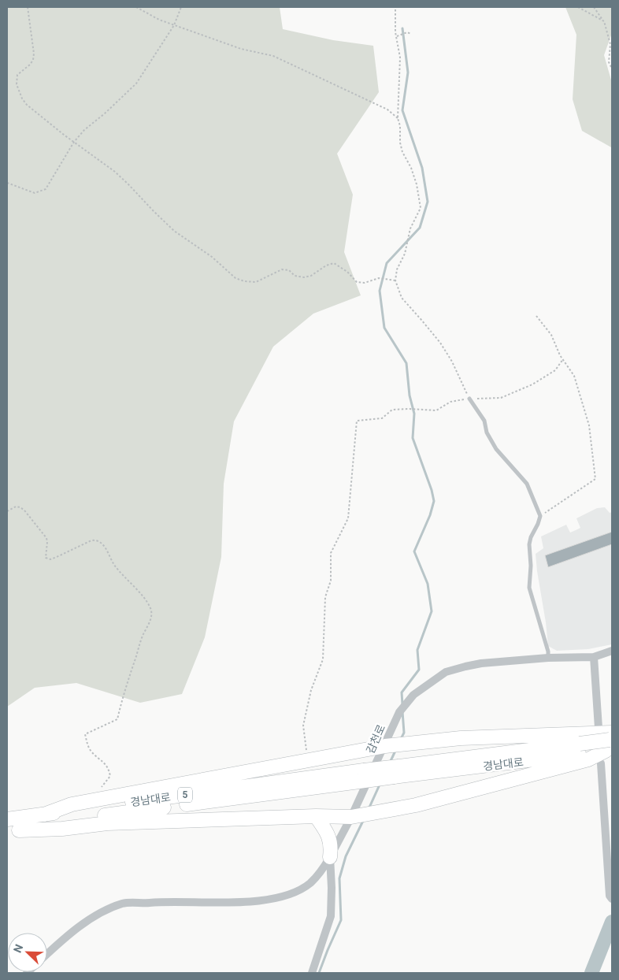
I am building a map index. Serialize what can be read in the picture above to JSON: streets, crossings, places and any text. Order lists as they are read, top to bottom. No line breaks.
{"streets":{"highway":["경남대로","5"],"street":["감천로"]},"crossings":[["경남대로","5"]],"north":"top left"}
